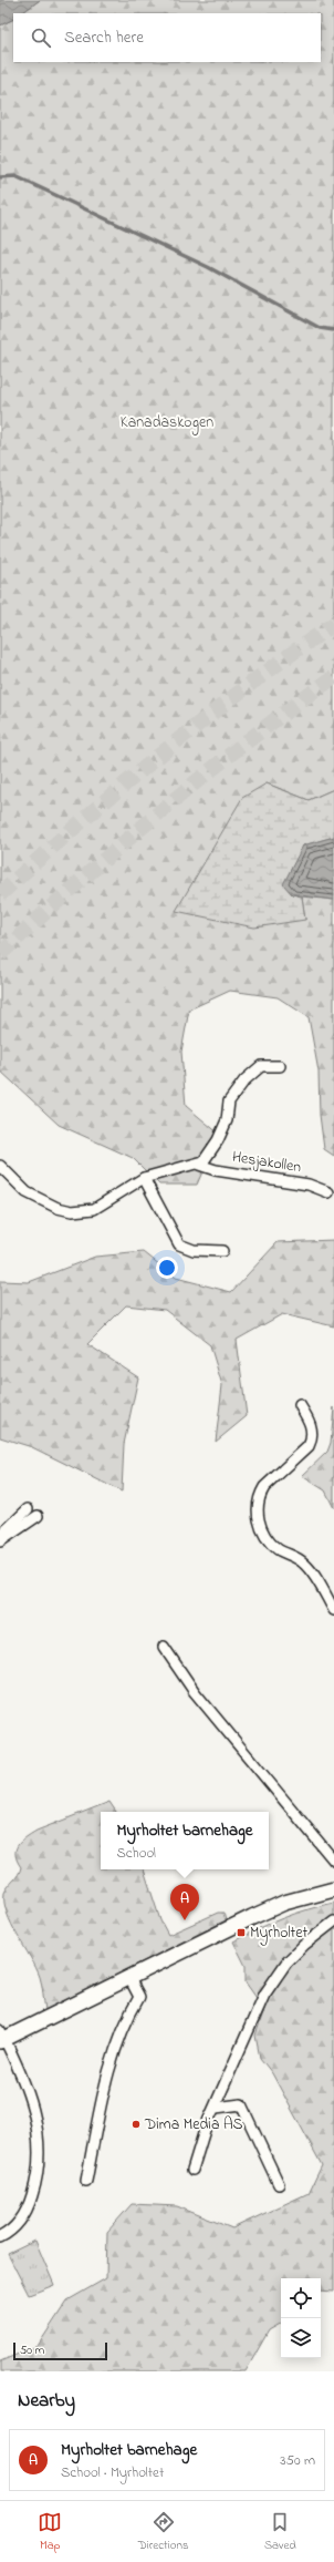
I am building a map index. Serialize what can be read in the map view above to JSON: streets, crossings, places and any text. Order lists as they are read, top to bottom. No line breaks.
{"streets":{"street":["Hesjakollen"]},"parks":["Kanadaskogen"],"places":{"transit":["Myrholtet"],"other":["Dima Media AS"]},"scale_bar":"50 m","page":{"search":"Search here","popup":["Myrholtet barnehage","School"],"pins":"A","scale":"50 m","heading":"Nearby","list":[{"mark":"A","name":"Myrholtet barnehage","note":"School · Myrholtet","value":"350 m"}],"nav":["Map","Directions","Saved"]}}
